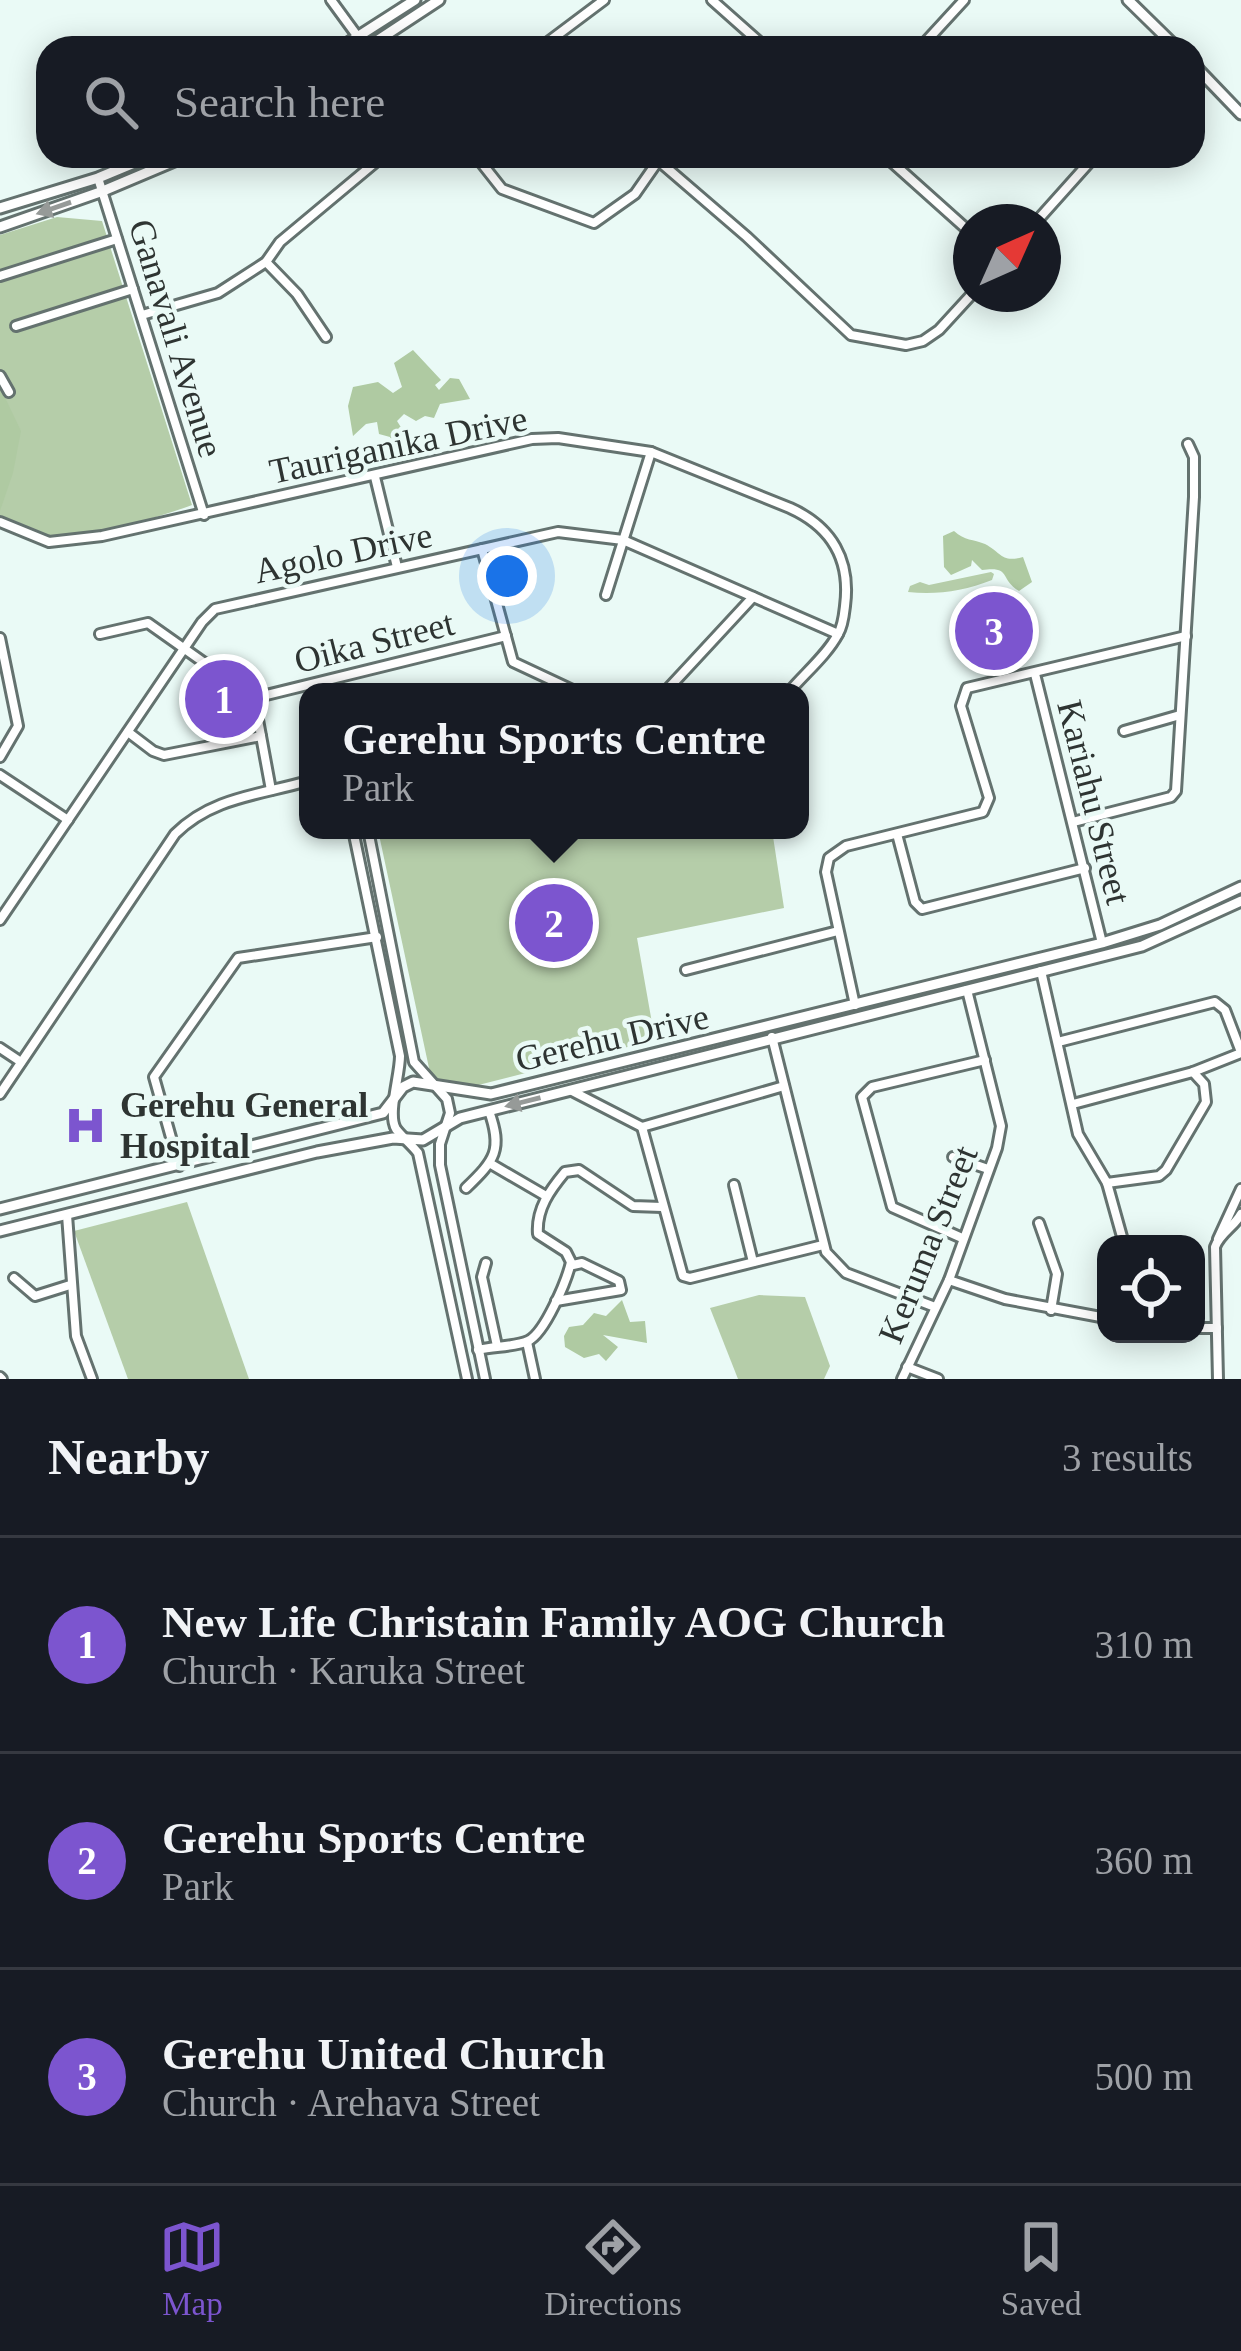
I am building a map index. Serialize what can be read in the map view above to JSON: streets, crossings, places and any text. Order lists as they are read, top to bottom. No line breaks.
{"streets":{"street":["Ganavali Avenue","Tauriganika Drive","Agolo Drive","Oika Street","Kariahu Street","Gerehu Drive","Keruma Street"]},"crossings":[["Ganavali Avenue","Tauriganika Drive"],["Tauriganika Drive","Agolo Drive"],["Kariahu Street","Gerehu Drive"],["Gerehu Drive","Keruma Street"]],"places":{"hospital":["Gerehu General Hospital"]},"north":"top right","page":{"search":"Search here","pins":["3","1","2"],"popup":["Gerehu Sports Centre","Park"],"heading":["Nearby","3 results"],"list":[{"mark":"1","name":"New Life Christain Family AOG Church","note":"Church · Karuka Street","value":"310 m"},{"mark":"2","name":"Gerehu Sports Centre","note":"Park","value":"360 m"},{"mark":"3","name":"Gerehu United Church","note":"Church · Arehava Street","value":"500 m"}],"nav":["Map","Directions","Saved"]}}
